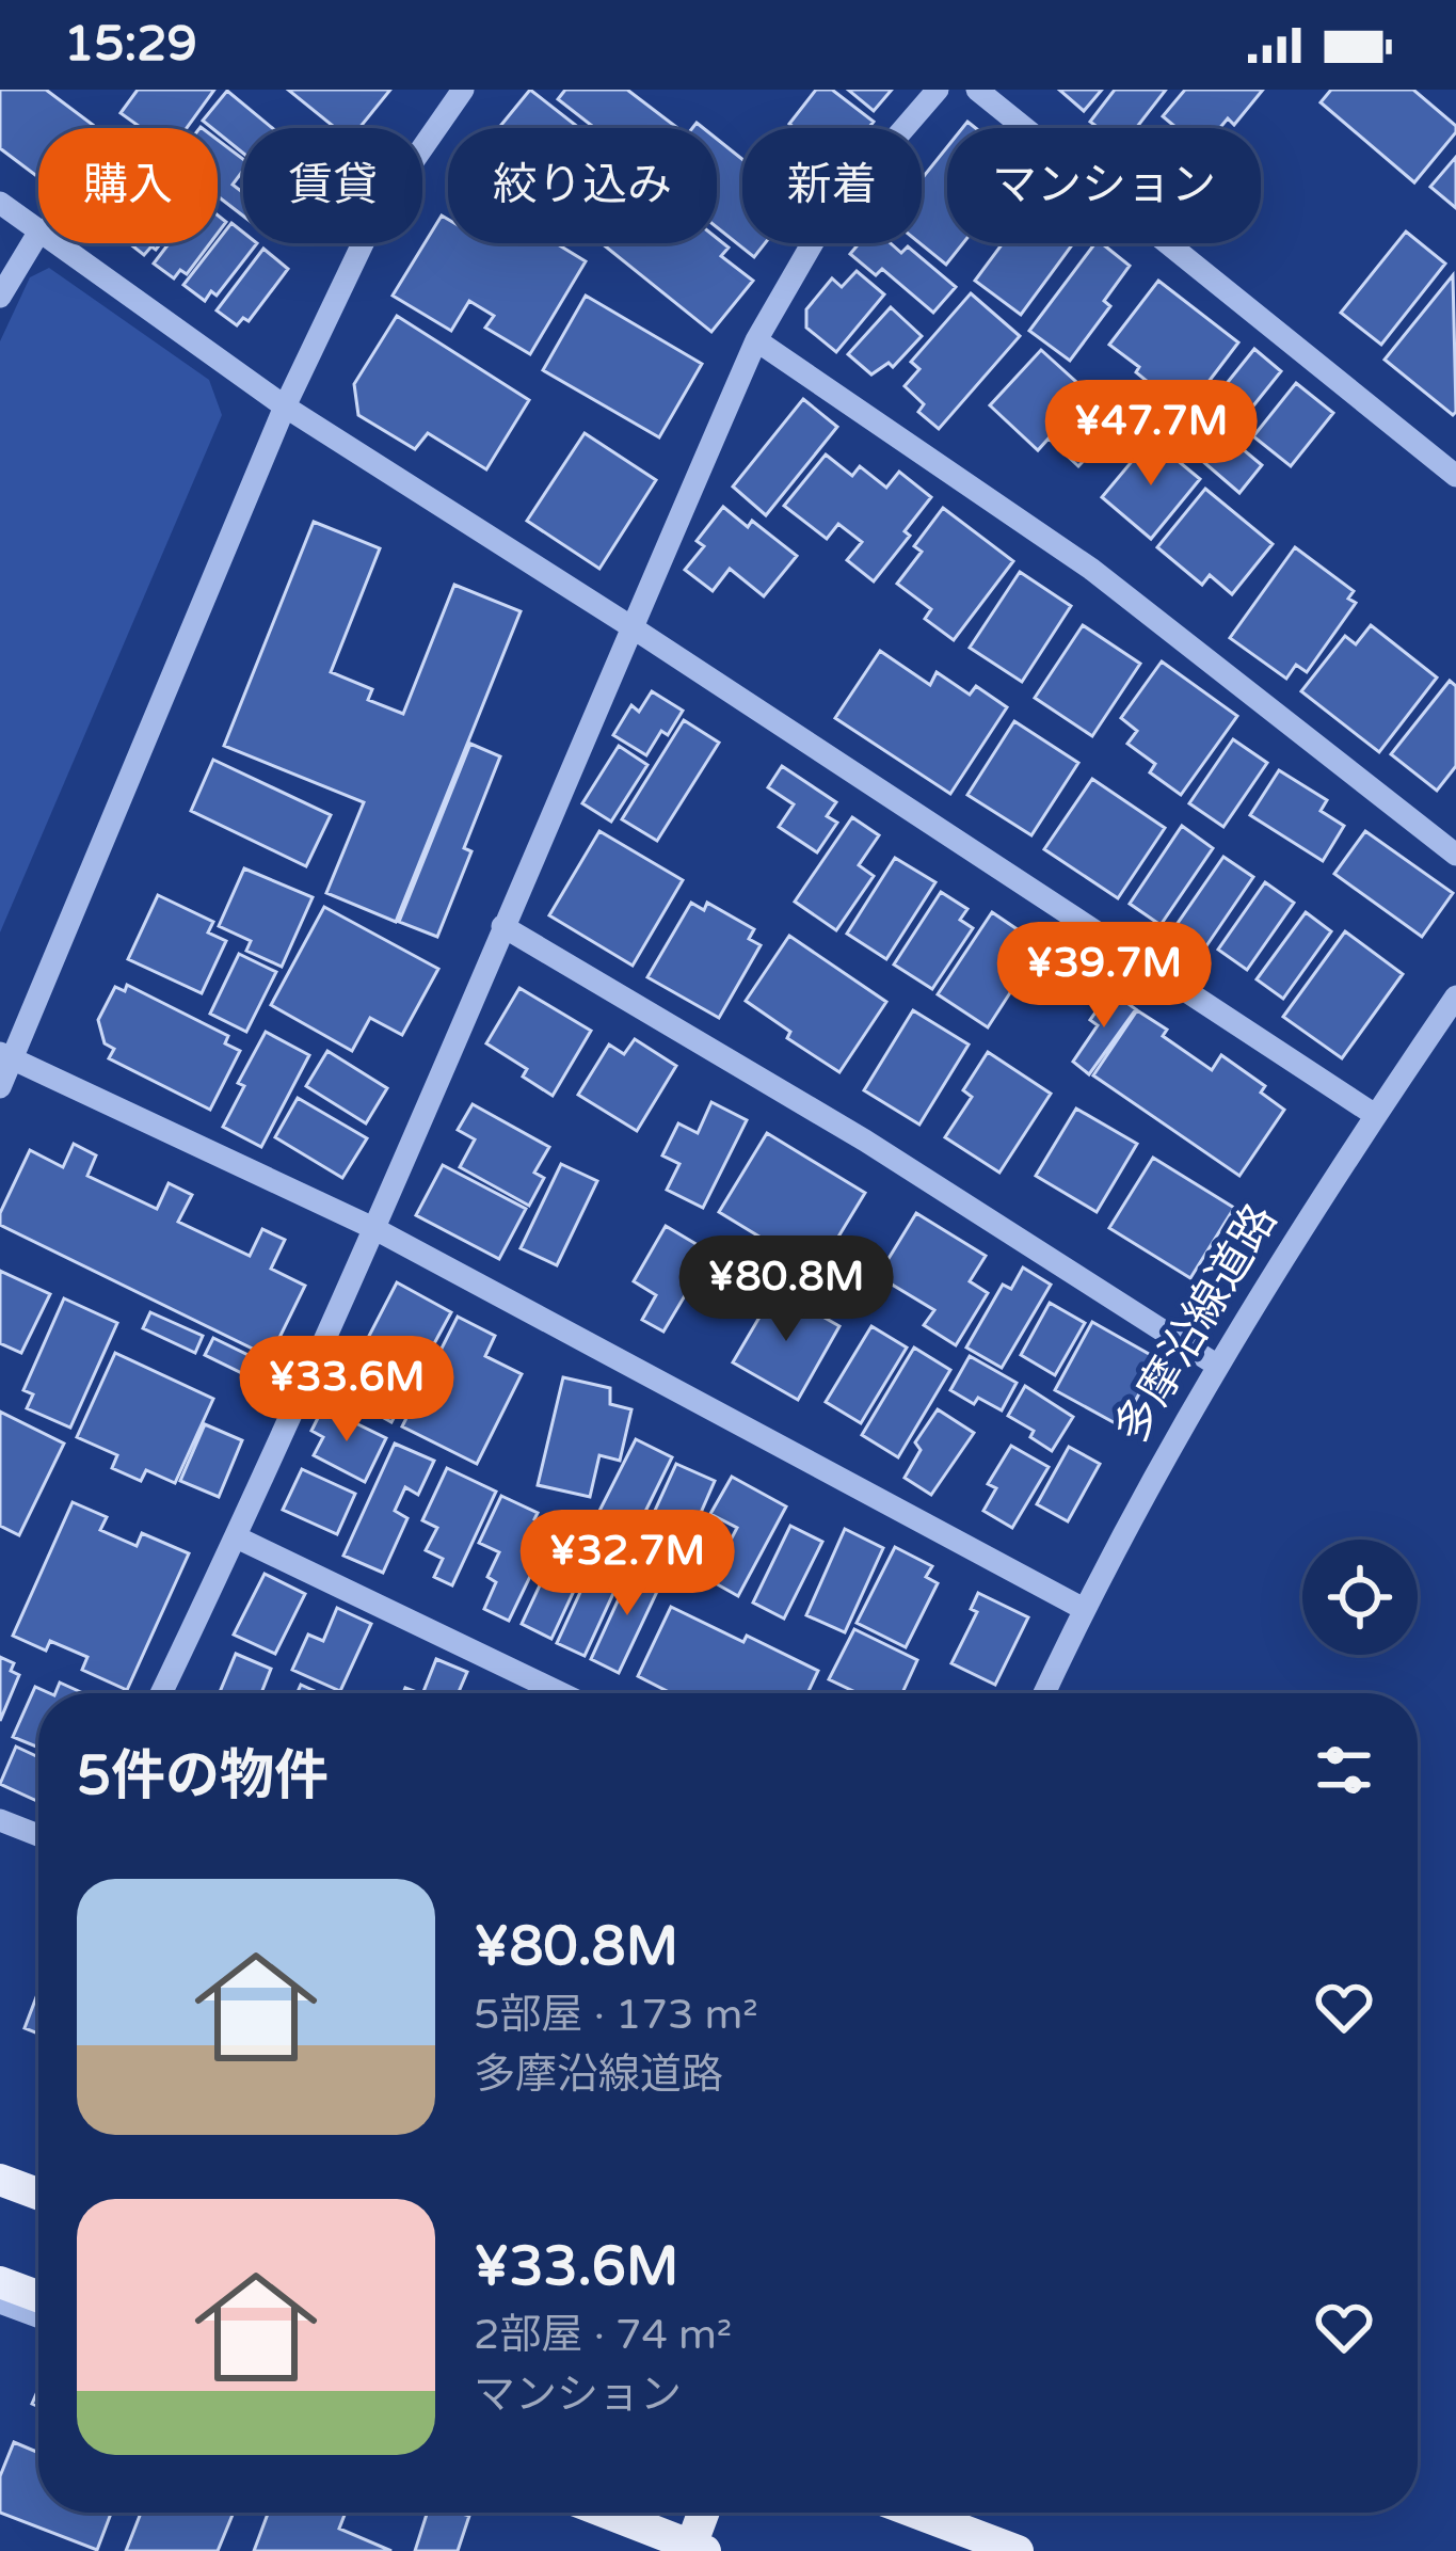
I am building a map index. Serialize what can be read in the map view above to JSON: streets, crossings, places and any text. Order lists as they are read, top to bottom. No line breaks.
{"streets":{"street":["多摩沿線道路"]},"page":{"status":"15:29","chip":["購入","賃貸","絞り込み","新着","マンション"],"price":["¥47.7M","¥39.7M","¥80.8M","¥33.6M","¥32.7M"],"heading":"5件の物件","list":[{"name":"¥80.8M","note":"5部屋 · 173 m² · 多摩沿線道路"},{"name":"¥33.6M","note":"2部屋 · 74 m² · マンション"}]}}
